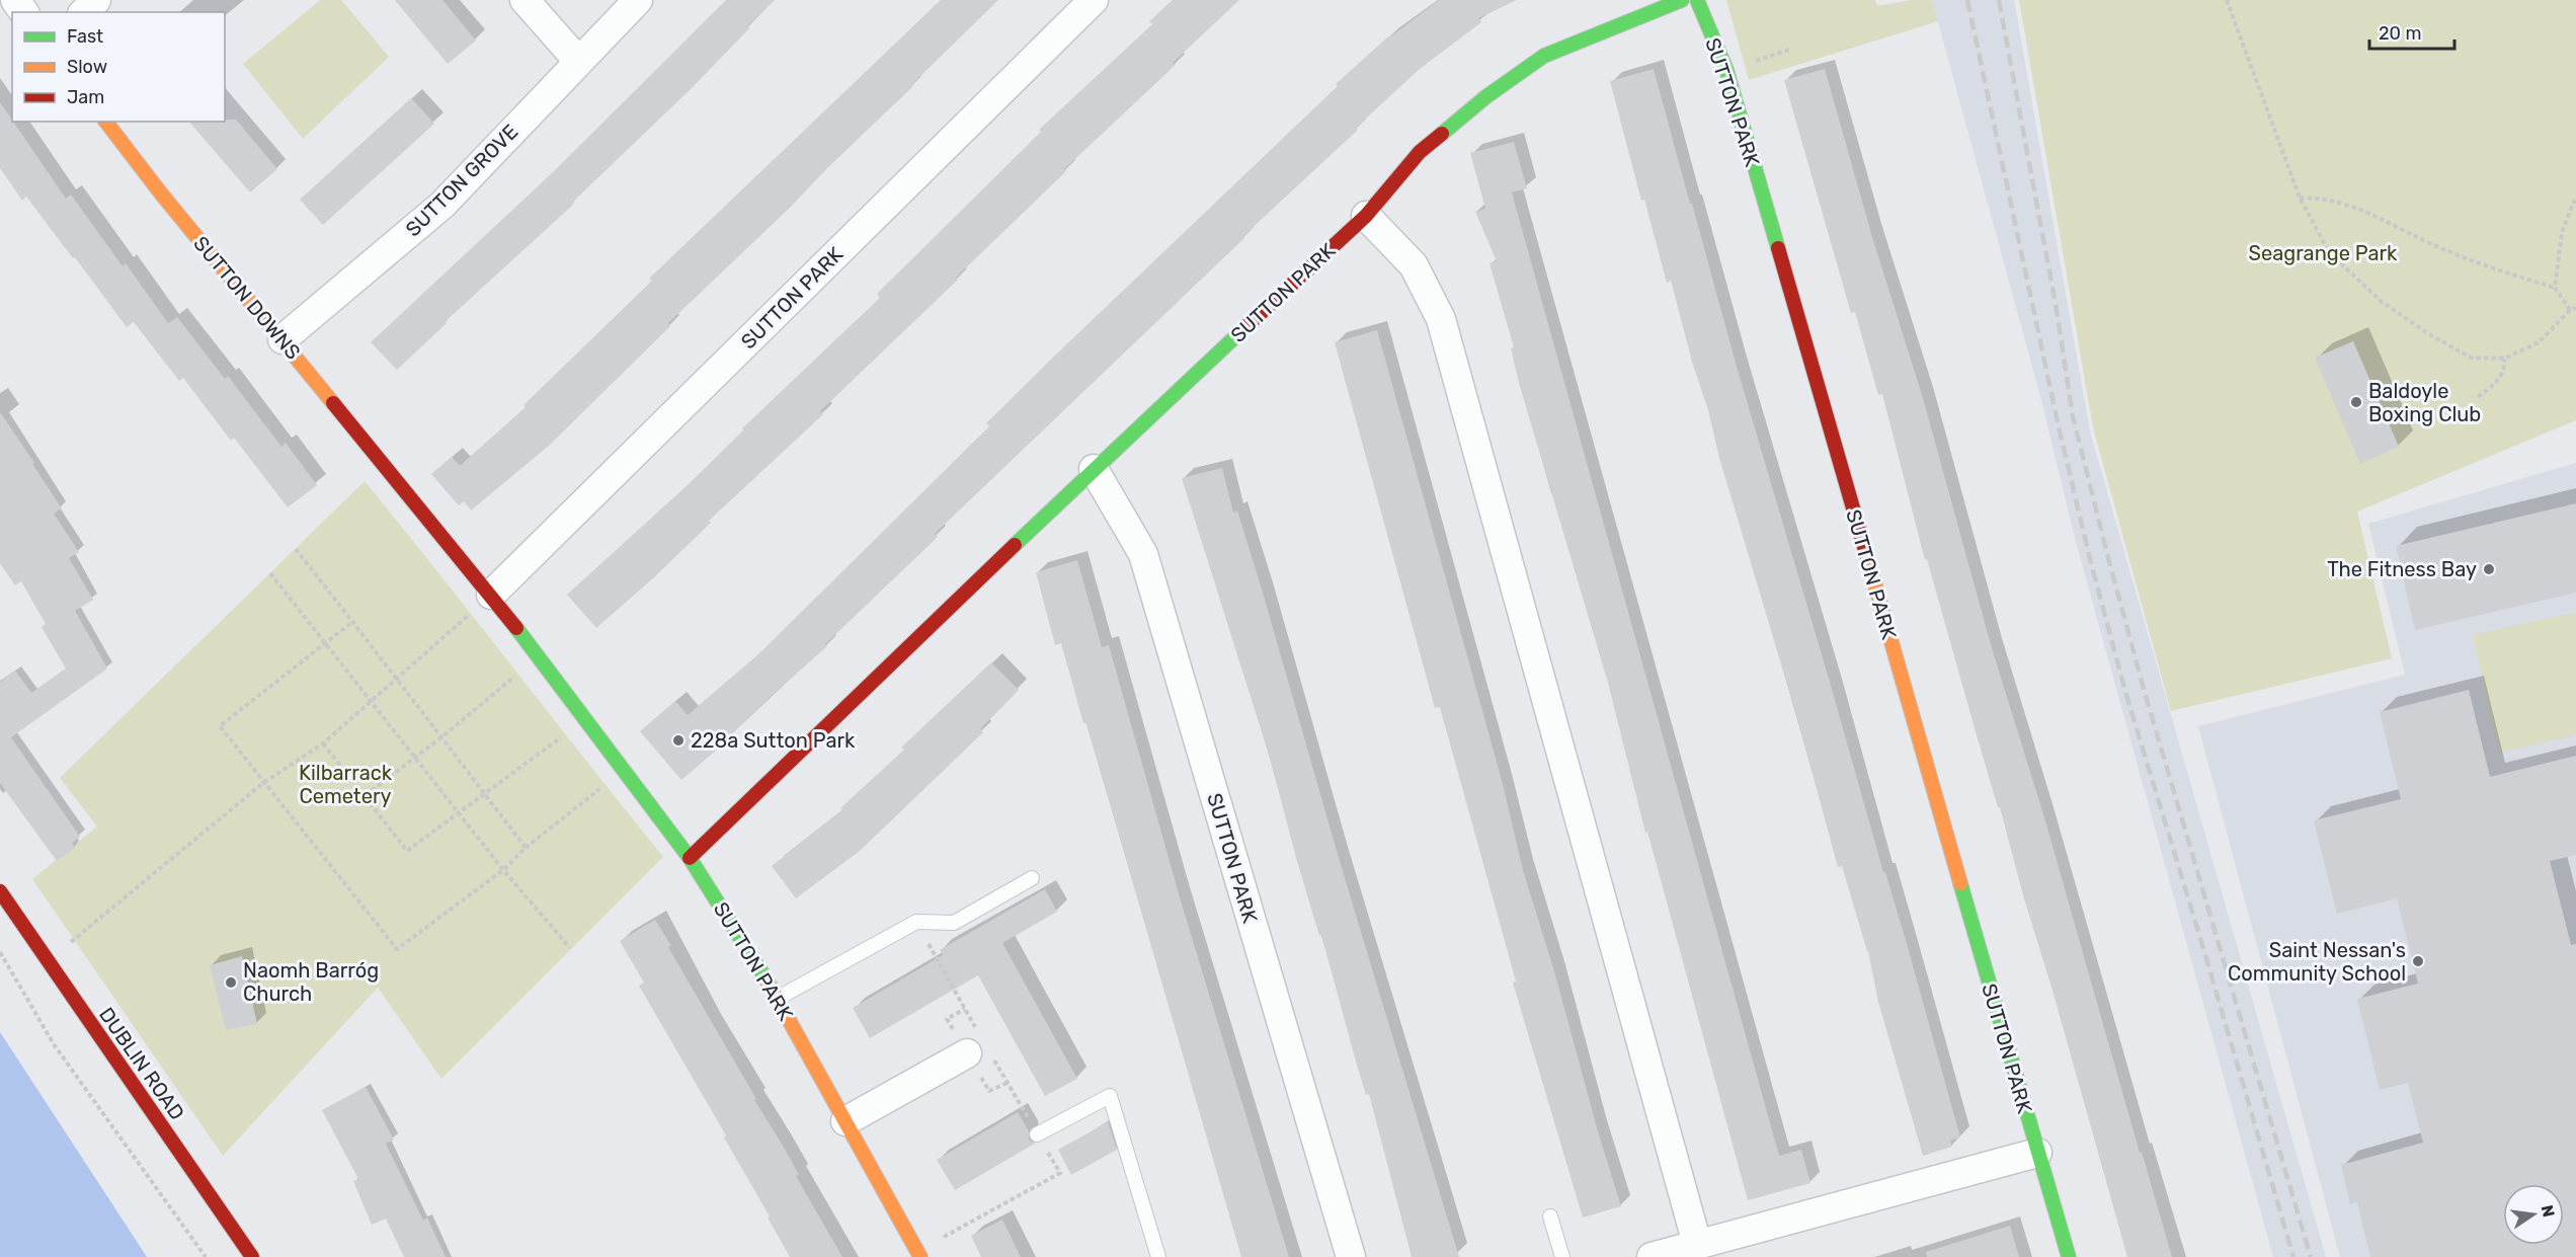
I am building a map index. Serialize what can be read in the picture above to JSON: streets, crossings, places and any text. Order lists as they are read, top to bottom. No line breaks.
{"streets":{"street":["SUTTON PARK","SUTTON GROVE","SUTTON DOWNS","DUBLIN ROAD"]},"crossings":[["SUTTON PARK","SUTTON DOWNS"],["SUTTON GROVE","SUTTON DOWNS"]],"parks":["Seagrange Park","Kilbarrack Cemetery"],"places":["Baldoyle Boxing Club","The Fitness Bay","228a Sutton Park","Saint Nessan's Community School","Naomh Barróg Church"],"legend":["Fast","Slow","Jam"],"scale_bar":"20 m","north":"right"}
